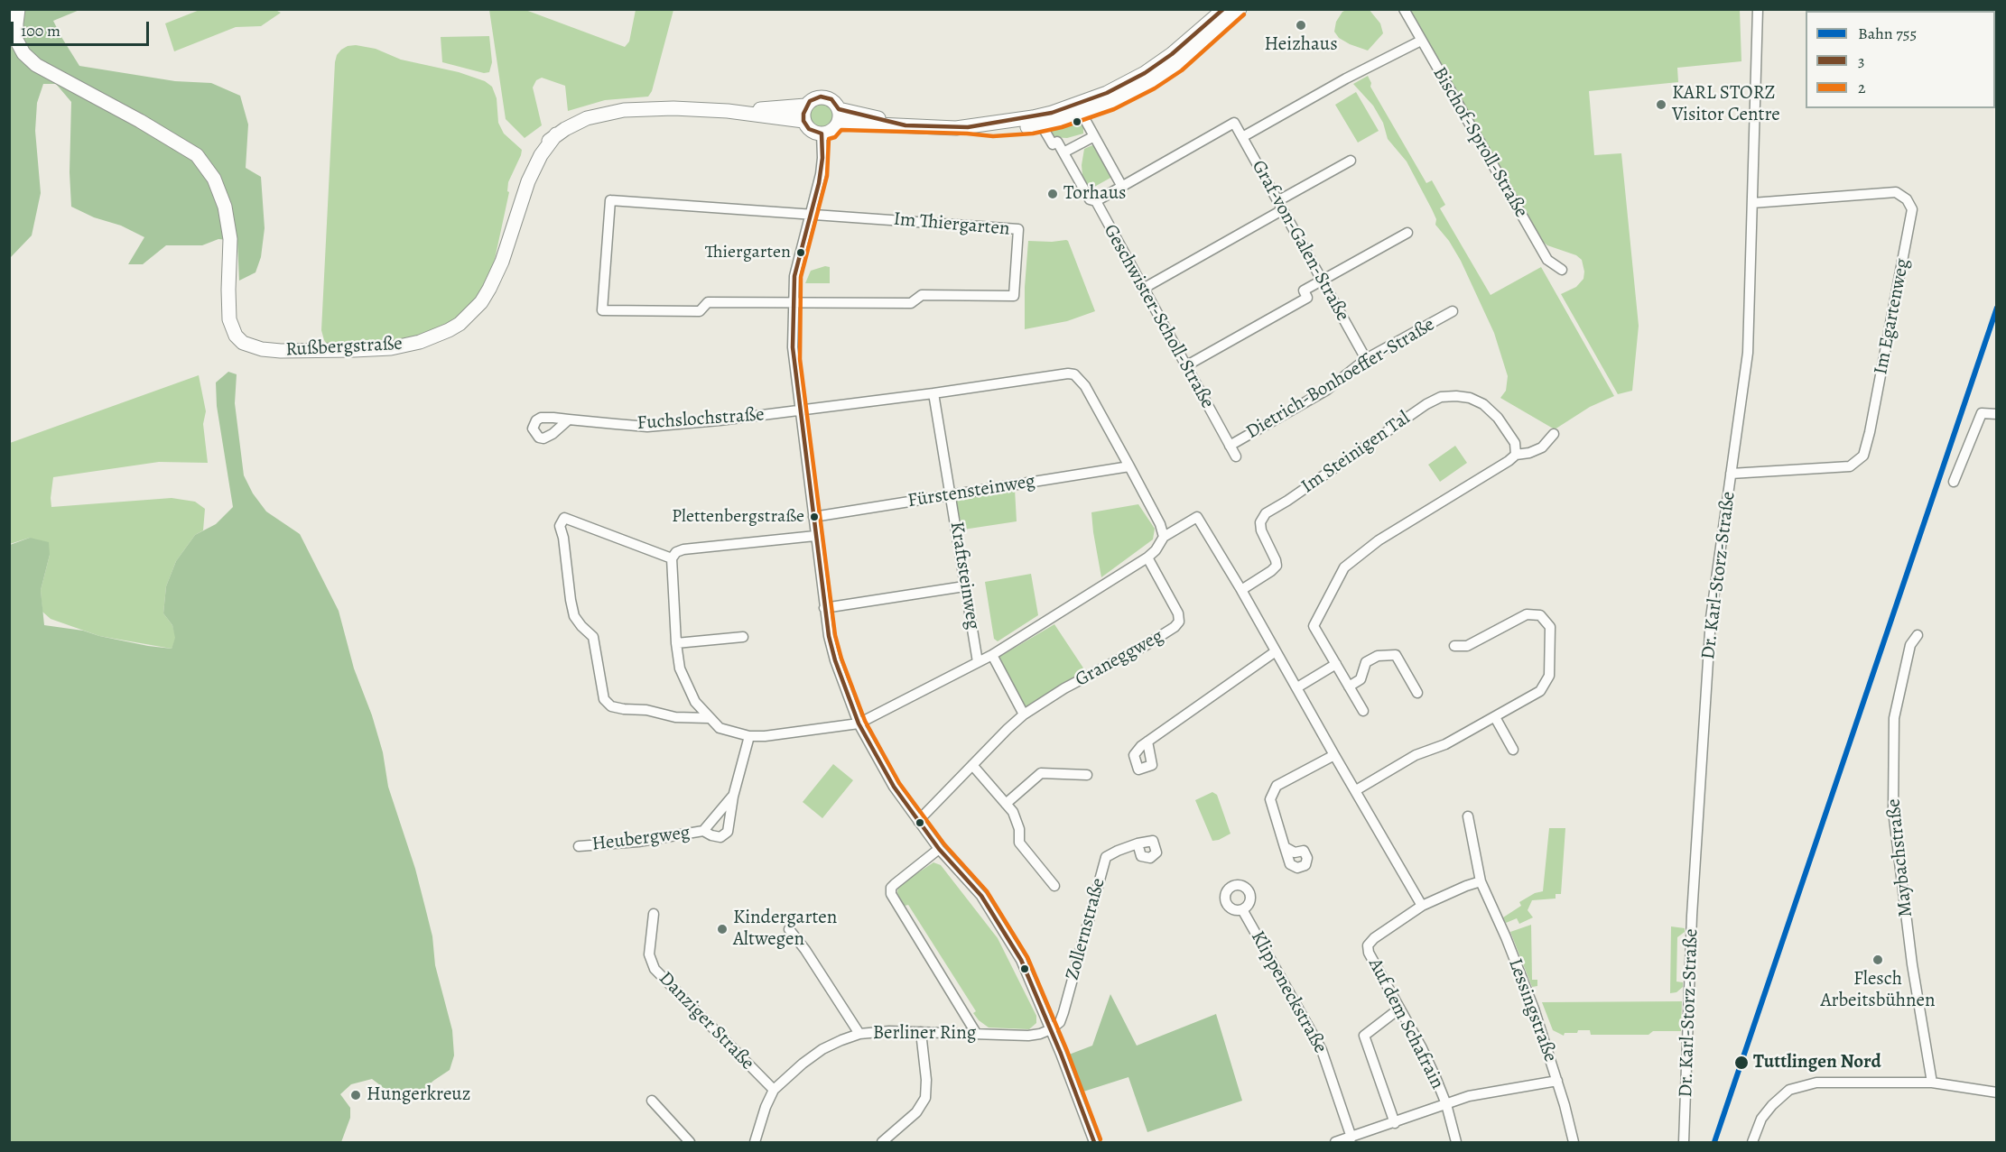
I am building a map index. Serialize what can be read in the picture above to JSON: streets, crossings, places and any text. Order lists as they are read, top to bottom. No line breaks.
{"streets":{"street":["Bischof-Sproll-Straße","Im Thiergarten","Graf-von-Galen-Straße","Geschwister-Scholl-Straße","Im Egartenweg","Rußbergstraße","Dietrich-Bonhoeffer-Straße","Fuchslochstraße","Im Steinigen Tal","Fürstensteinweg","Kraftsteinweg","Dr. Karl-Storz-Straße","Graneggweg","Heubergweg","Maybachstraße","Zollernstraße","Klippeneckstraße","Lessingstraße","Danziger Straße","Auf dem Schafrain","Berliner Ring"]},"crossings":[["Graf-von-Galen-Straße","Geschwister-Scholl-Straße"],["Graf-von-Galen-Straße","Dietrich-Bonhoeffer-Straße"],["Geschwister-Scholl-Straße","Dietrich-Bonhoeffer-Straße"],["Im Egartenweg","Dr. Karl-Storz-Straße"],["Fürstensteinweg","Kraftsteinweg"],["Zollernstraße","Berliner Ring"],["Danziger Straße","Berliner Ring"]],"places":["Heizhaus","KARL STORZ Visitor Centre","Torhaus","Thiergarten","Plettenbergstraße","Kindergarten Altwegen","Flesch Arbeitsbühnen","Tuttlingen Nord","Hungerkreuz"],"lines":["transit line 3","transit line 2","rail line 755"],"legend":["Bahn 755","3","2"],"scale_bar":"100 m"}
